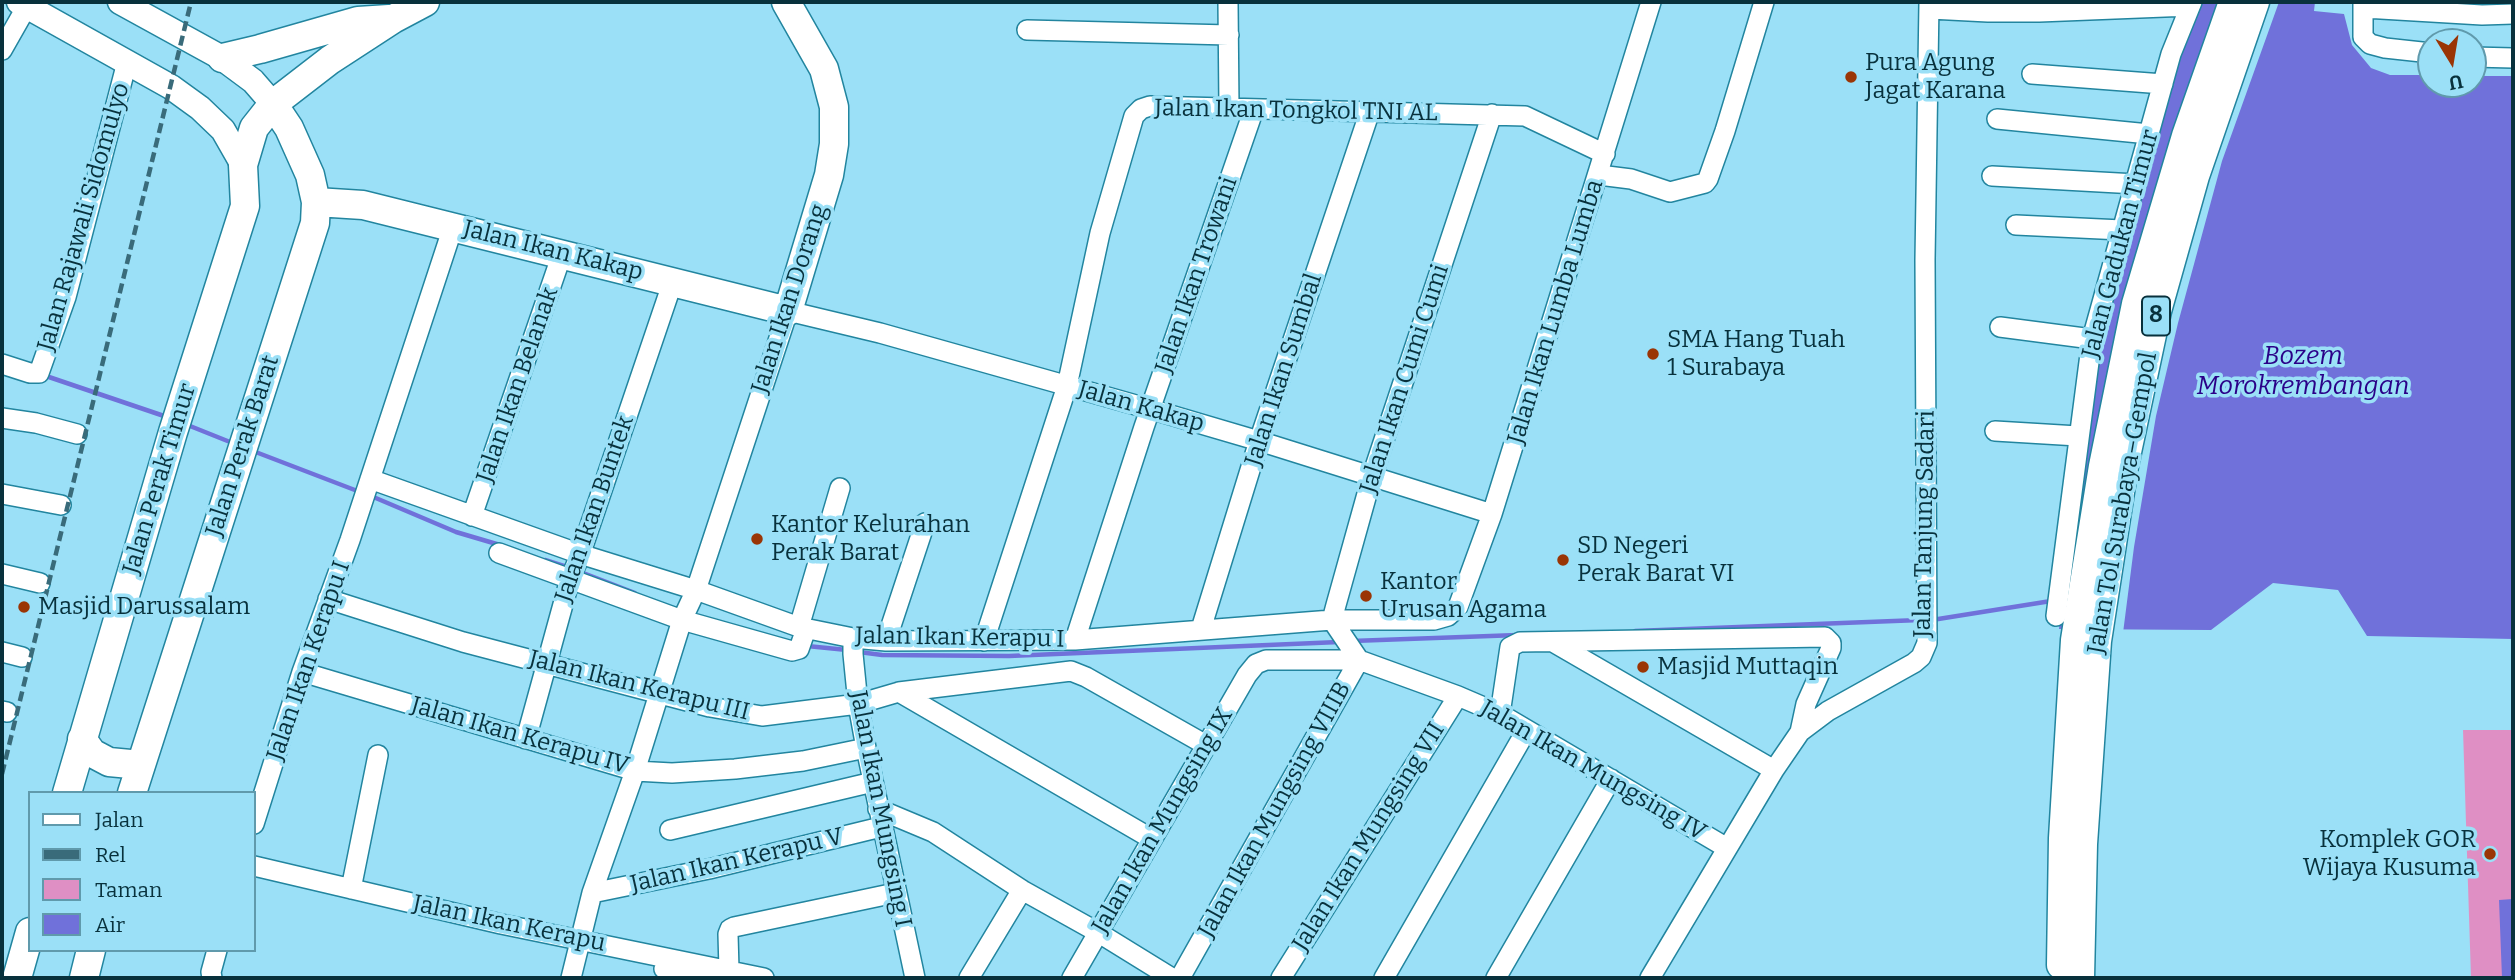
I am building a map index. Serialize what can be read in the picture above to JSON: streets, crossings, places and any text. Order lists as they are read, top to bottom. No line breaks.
{"streets":{"highway":["Jalan Ikan Kakap","Jalan Ikan Dorang","8","Jalan Perak Barat","Jalan Perak Timur","Jalan Tol Surabaya–Gempol"],"street":["Jalan Ikan Tongkol TNI AL","Jalan Rajawali Sidomulyo","Jalan Gadukan Timur","Jalan Ikan Trowani","Jalan Ikan Lumba Lumba","Jalan Ikan Sumbal","Jalan Ikan Cumi Cumi","Jalan Ikan Belanak","Jalan Kakap","Jalan Ikan Buntek","Jalan Tanjung Sadari","Jalan Ikan Kerapu I","Jalan Ikan Kerapu III","Jalan Ikan Kerapu IV","Jalan Ikan Mungsing IV","Jalan Ikan Mungsing I","Jalan Ikan Mungsing VIIIB","Jalan Ikan Mungsing IX","Jalan Ikan Mungsing VII","Jalan Ikan Kerapu V","Jalan Ikan Kerapu"]},"crossings":[["Jalan Ikan Tongkol TNI AL","Jalan Ikan Trowani"],["Jalan Ikan Tongkol TNI AL","Jalan Ikan Lumba Lumba"],["Jalan Ikan Tongkol TNI AL","Jalan Ikan Sumbal"],["Jalan Ikan Tongkol TNI AL","Jalan Ikan Cumi Cumi"],["Jalan Ikan Tongkol TNI AL","Jalan Kakap"],["Jalan Ikan Tongkol TNI AL","Jalan Ikan Kerapu I"],["Jalan Ikan Kakap","Jalan Ikan Dorang"],["Jalan Ikan Kakap","Jalan Ikan Belanak"],["Jalan Ikan Kakap","Jalan Kakap"],["Jalan Ikan Kakap","Jalan Perak Barat"],["Jalan Ikan Kakap","Jalan Ikan Buntek"],["Jalan Ikan Trowani","Jalan Kakap"],["Jalan Ikan Trowani","Jalan Ikan Kerapu I"],["Jalan Ikan Dorang","Jalan Kakap"],["Jalan Ikan Dorang","Jalan Ikan Kerapu I"],["Jalan Ikan Dorang","Jalan Ikan Kerapu III"],["Jalan Ikan Dorang","Jalan Ikan Kerapu IV"],["Jalan Ikan Dorang","Jalan Ikan Kerapu V"],["Jalan Ikan Dorang","Jalan Ikan Kerapu"],["Jalan Ikan Lumba Lumba","Jalan Kakap"],["Jalan Ikan Lumba Lumba","Jalan Ikan Kerapu I"],["Jalan Ikan Sumbal","Jalan Kakap"],["Jalan Ikan Sumbal","Jalan Ikan Kerapu I"],["Jalan Ikan Cumi Cumi","Jalan Kakap"],["Jalan Ikan Cumi Cumi","Jalan Ikan Kerapu I"],["Jalan Ikan Belanak","Jalan Ikan Kerapu I"],["Jalan Perak Barat","Jalan Perak Timur"],["Jalan Ikan Buntek","Jalan Ikan Kerapu I"],["Jalan Ikan Buntek","Jalan Ikan Kerapu III"],["Jalan Ikan Buntek","Jalan Ikan Kerapu IV"],["Jalan Tanjung Sadari","Jalan Ikan Mungsing IV"],["Jalan Ikan Kerapu I","Jalan Ikan Kerapu III"],["Jalan Ikan Kerapu I","Jalan Ikan Kerapu IV"],["Jalan Ikan Kerapu I","Jalan Ikan Mungsing I"],["Jalan Ikan Kerapu III","Jalan Ikan Mungsing I"],["Jalan Ikan Kerapu III","Jalan Ikan Mungsing IX"],["Jalan Ikan Kerapu IV","Jalan Ikan Mungsing I"],["Jalan Ikan Mungsing IV","Jalan Ikan Mungsing VIIIB"],["Jalan Ikan Mungsing IV","Jalan Ikan Mungsing IX"],["Jalan Ikan Mungsing IV","Jalan Ikan Mungsing VII"],["Jalan Ikan Mungsing I","Jalan Ikan Kerapu V"]],"water":["Bozem Morokrembangan"],"places":["Pura Agung Jagat Karana","SMA Hang Tuah 1 Surabaya","Kantor Kelurahan Perak Barat","SD Negeri Perak Barat VI","Kantor Urusan Agama","Masjid Darussalam","Masjid Muttaqin","Komplek GOR Wijaya Kusuma"],"legend":["Jalan","Rel","Taman","Air"],"north":"bottom"}
